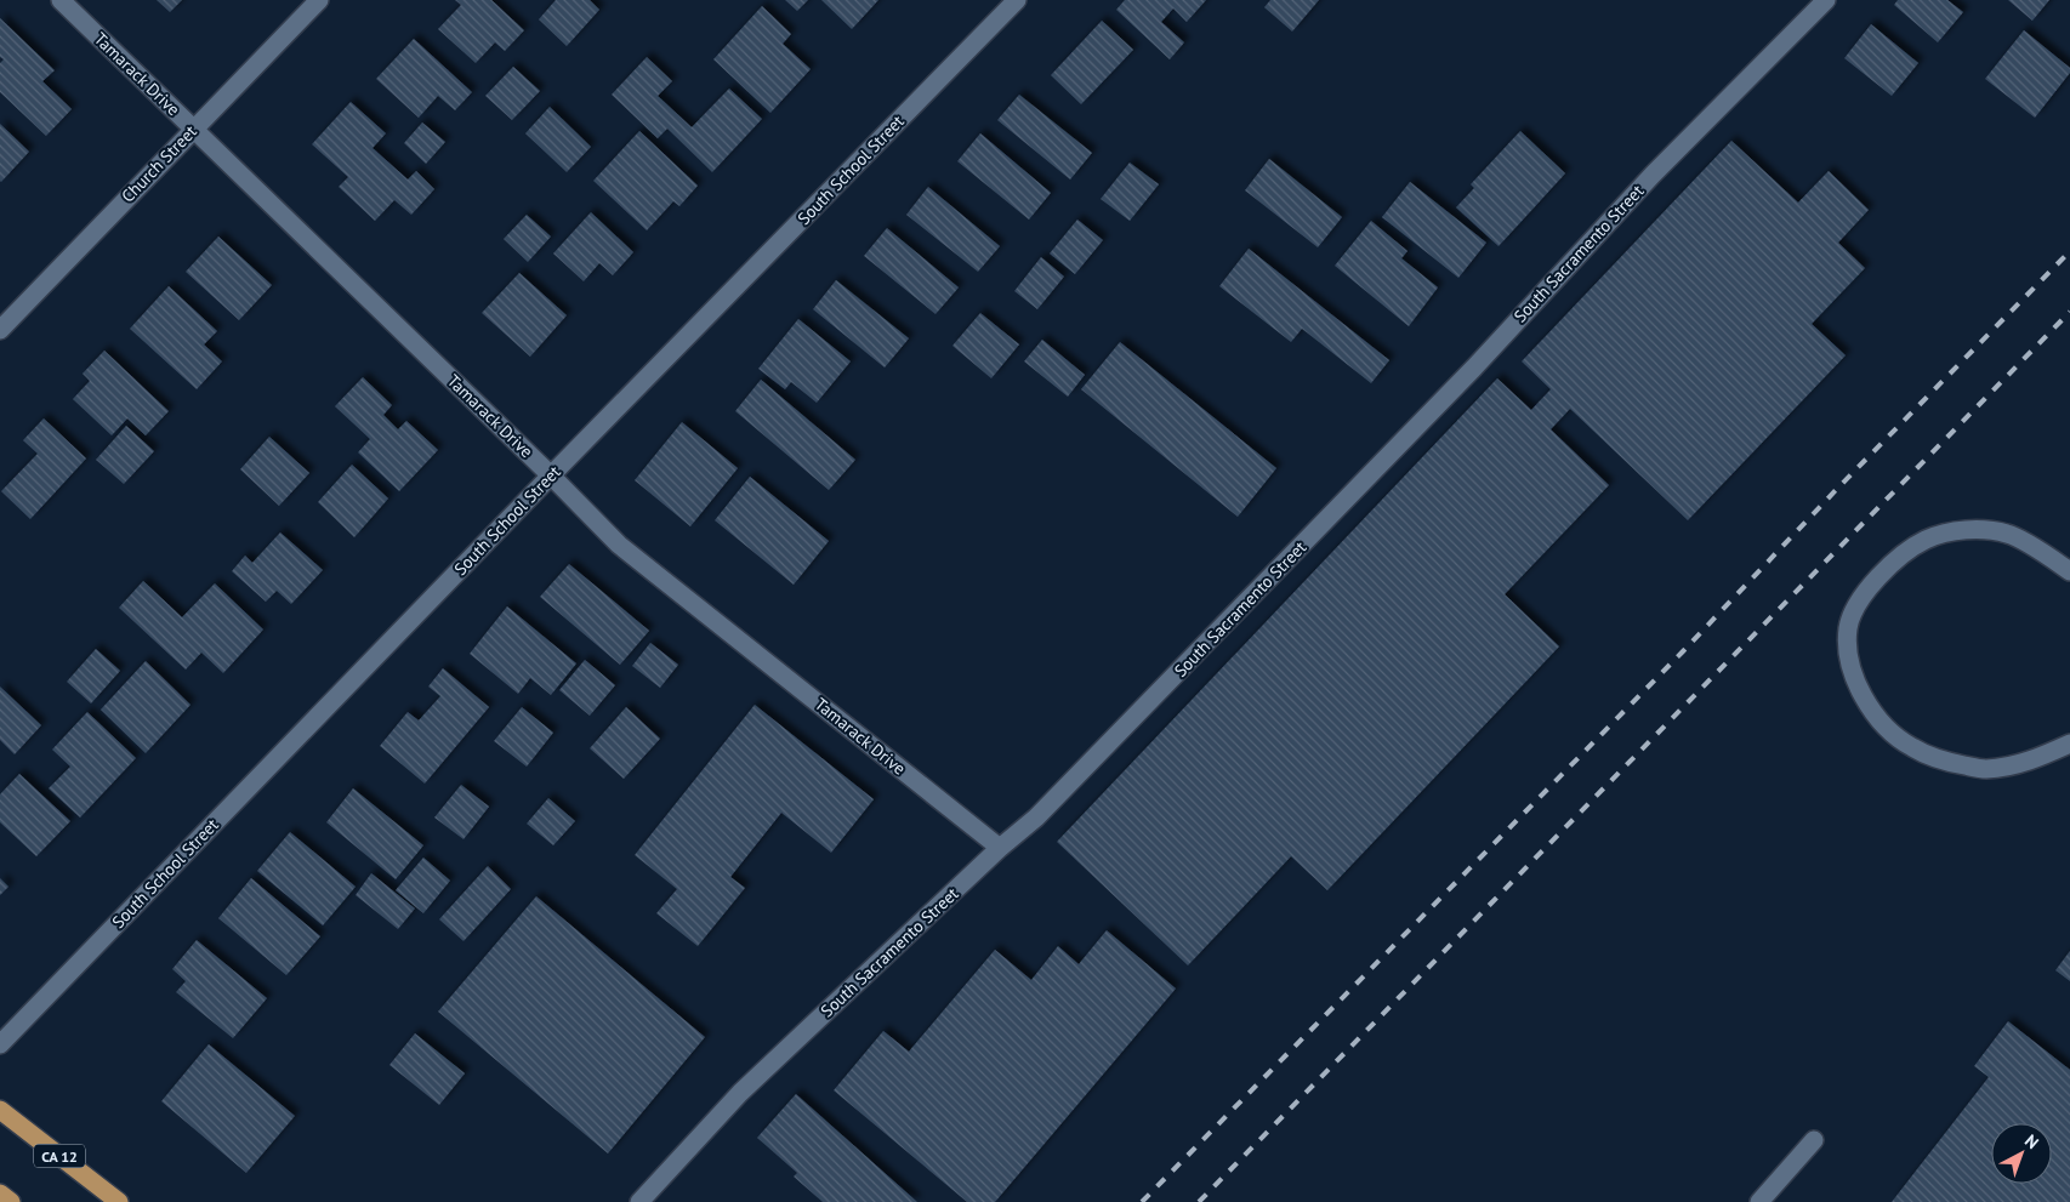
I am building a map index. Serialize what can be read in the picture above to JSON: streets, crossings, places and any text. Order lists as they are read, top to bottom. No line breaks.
{"streets":{"main road":["CA 12"],"street":["Tamarack Drive","Church Street","South School Street","South Sacramento Street"]},"crossings":[["Tamarack Drive","Church Street"],["Tamarack Drive","South School Street"],["Tamarack Drive","South Sacramento Street"]],"north":"top right"}
